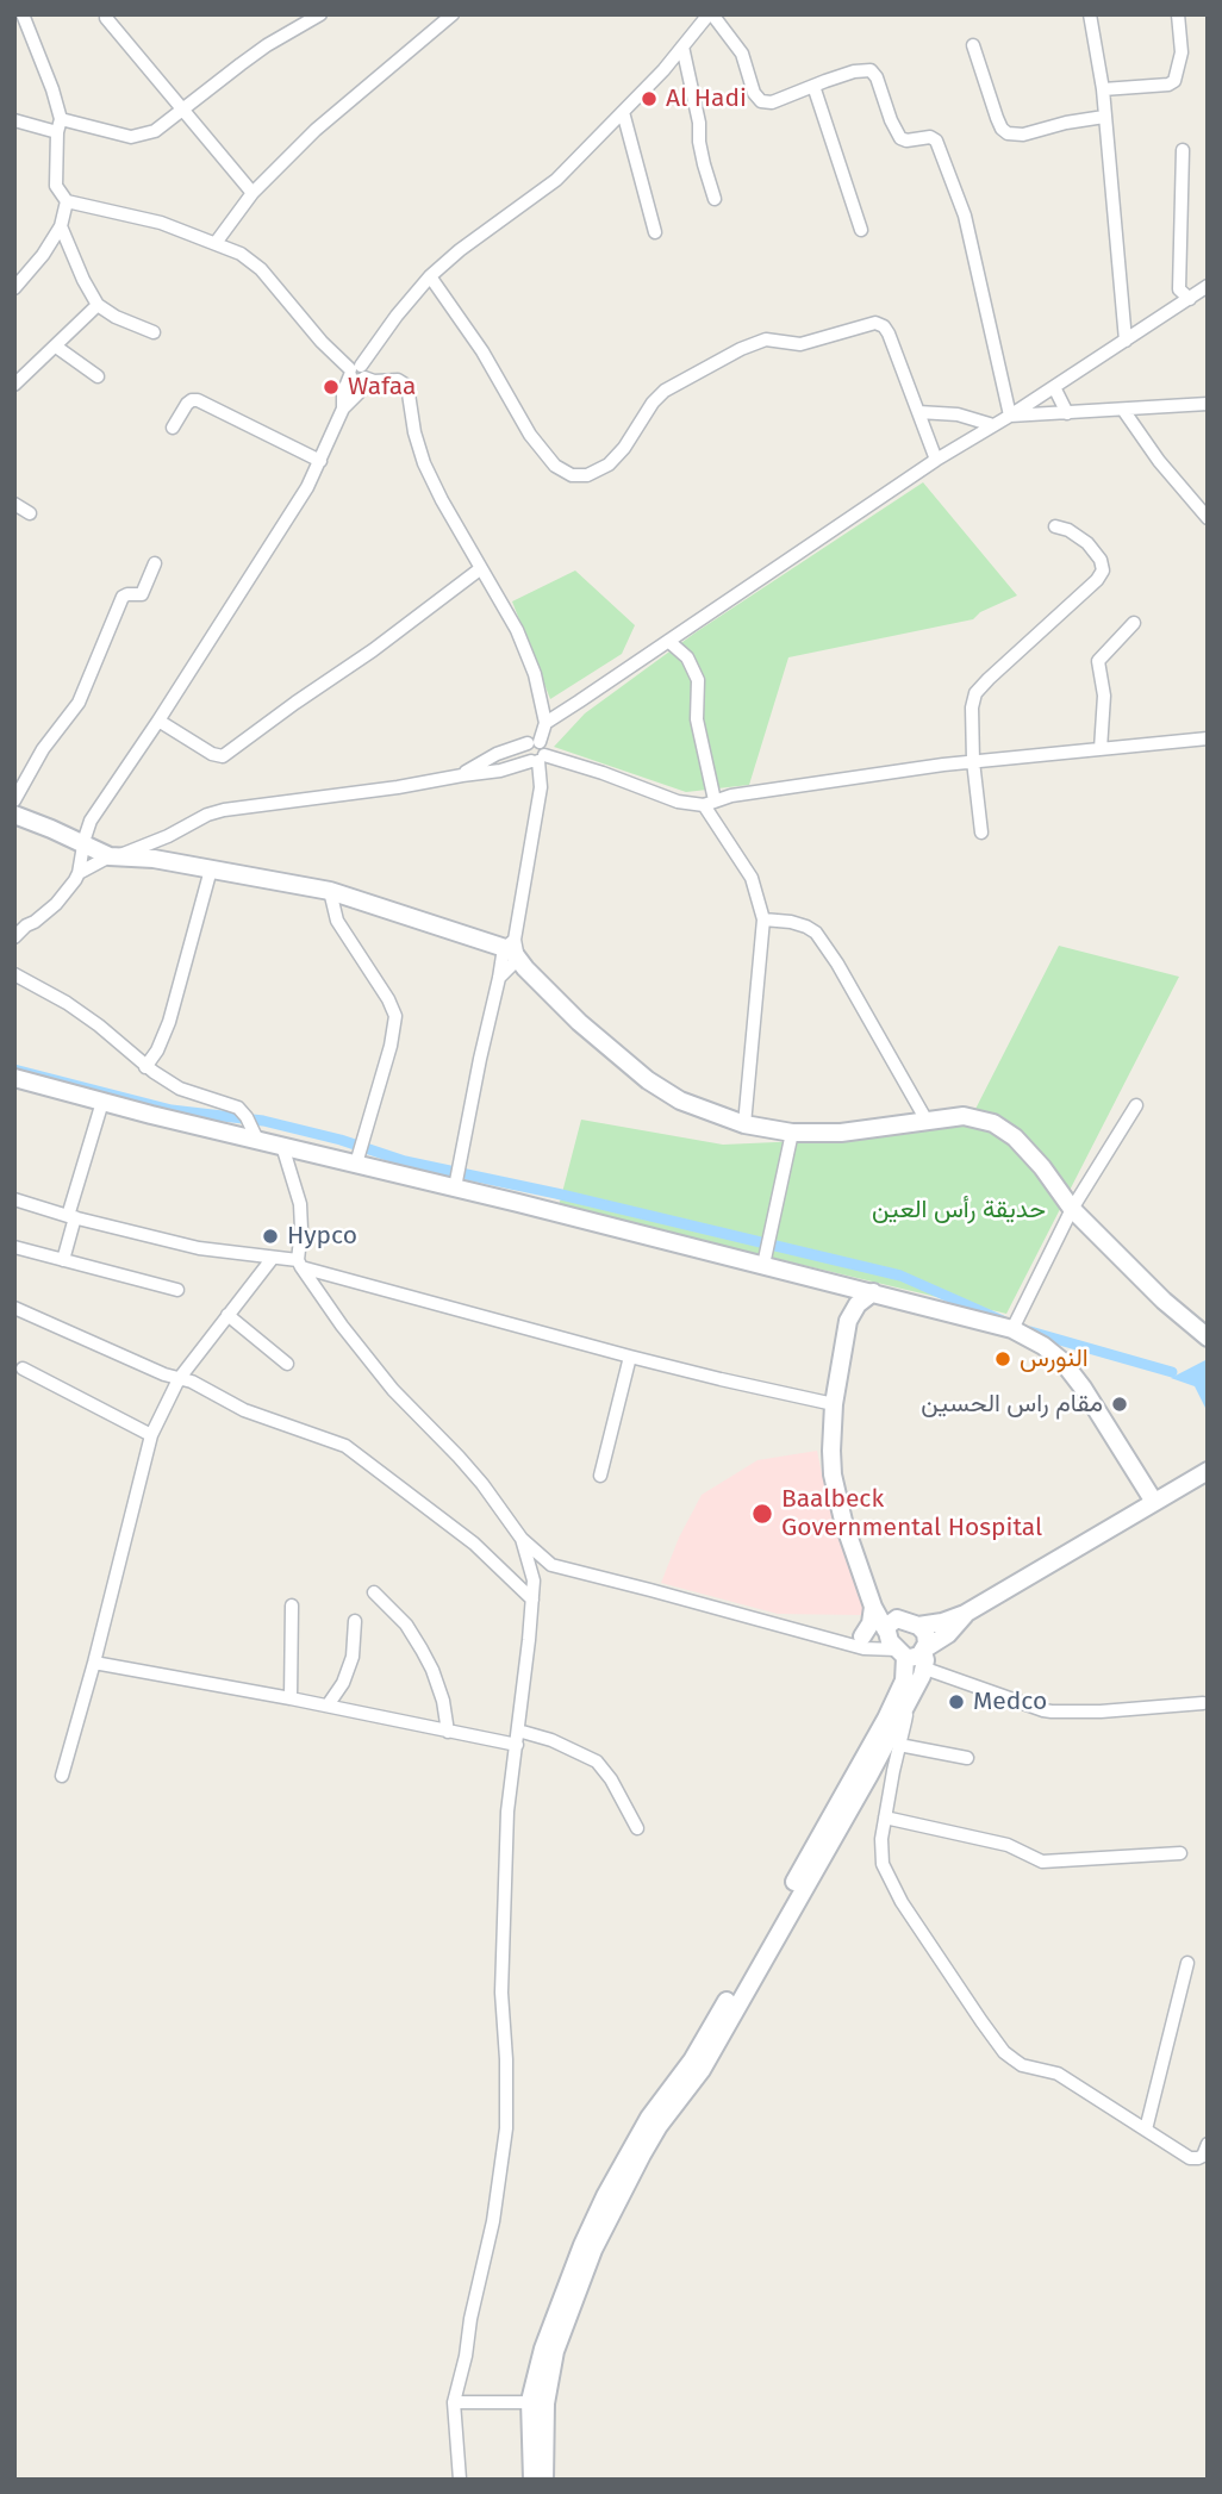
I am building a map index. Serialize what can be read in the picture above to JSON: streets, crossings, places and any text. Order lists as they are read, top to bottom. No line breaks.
{"parks":["حديقة رأس العين"],"places":["Al Hadi","Wafaa","Hypco","النورس","مقام راس الحسين","Baalbeck Governmental Hospital","Medco"]}
